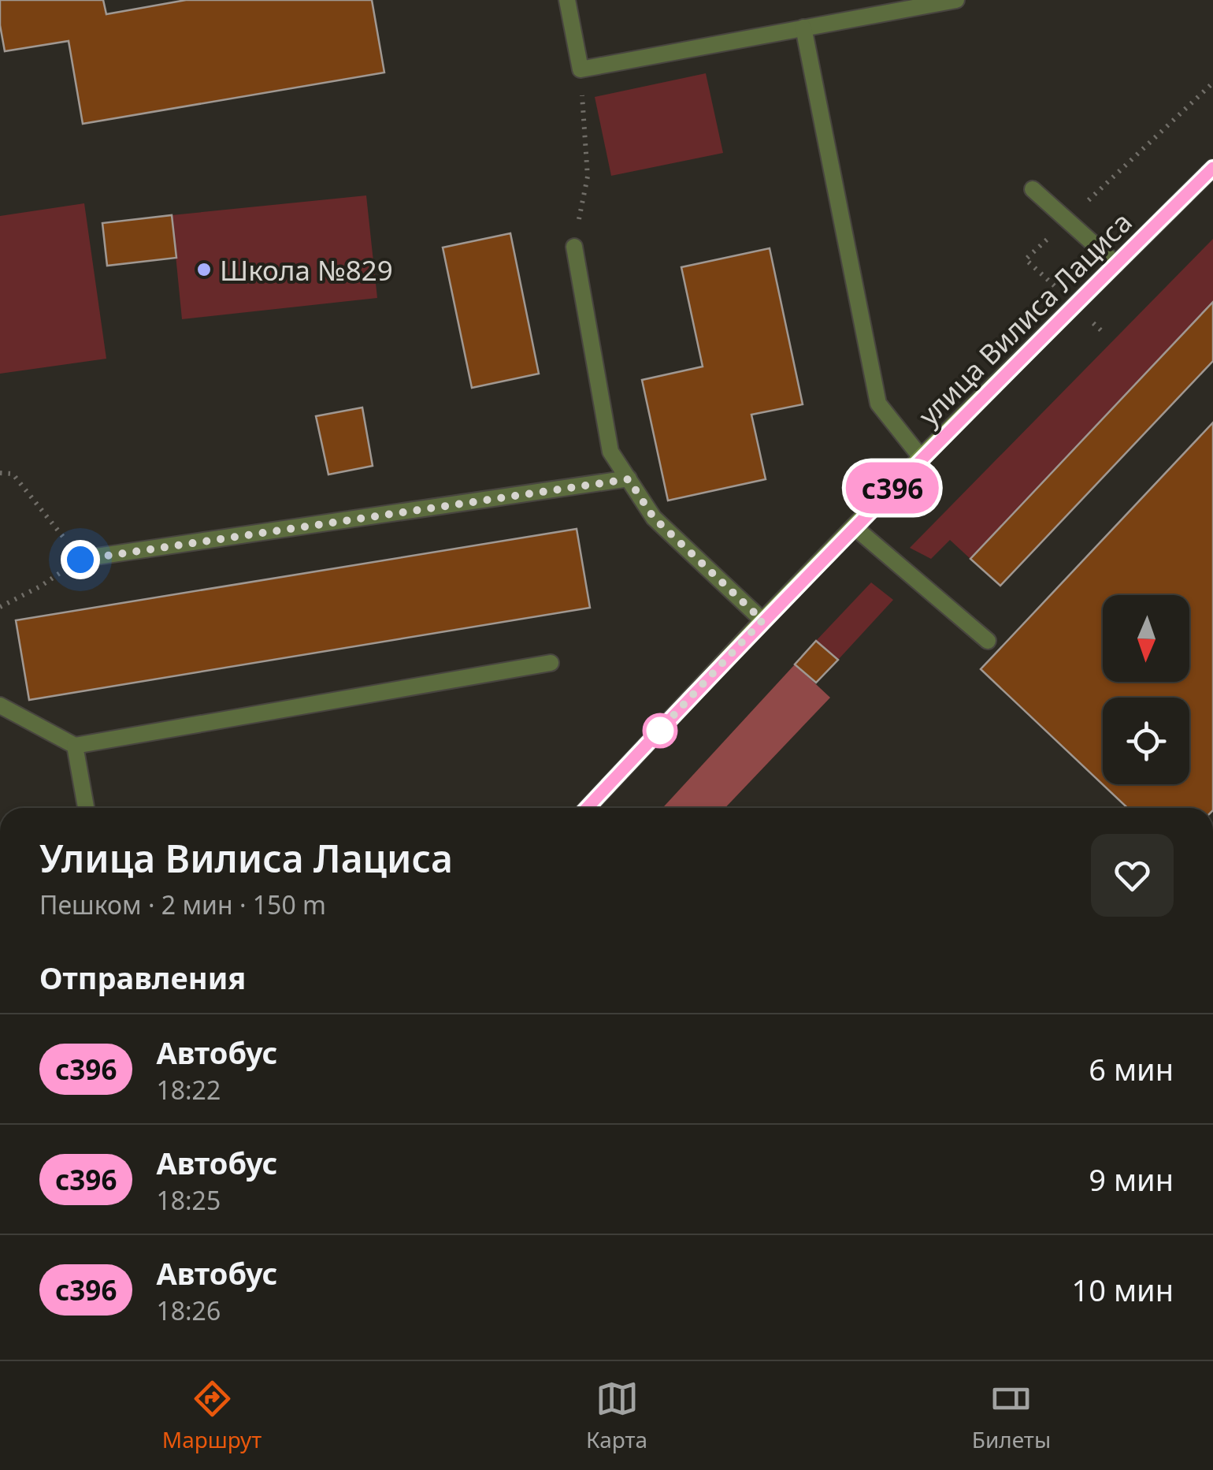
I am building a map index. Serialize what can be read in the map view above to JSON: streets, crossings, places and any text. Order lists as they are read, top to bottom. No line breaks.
{"streets":{"street":["улица Вилиса Лациса"]},"places":["Школа №829"],"lines":["bus line с396"],"north":"bottom","page":{"on_map":"с396","heading":[["Улица Вилиса Лациса","Пешком · 2 мин · 150 m"],"Отправления"],"list":[{"mark":"с396","name":"Автобус","note":"18:22","value":"6 мин"},{"mark":"с396","name":"Автобус","note":"18:25","value":"9 мин"},{"mark":"с396","name":"Автобус","note":"18:26","value":"10 мин"}],"tabs":["Маршрут","Карта","Билеты"]}}
